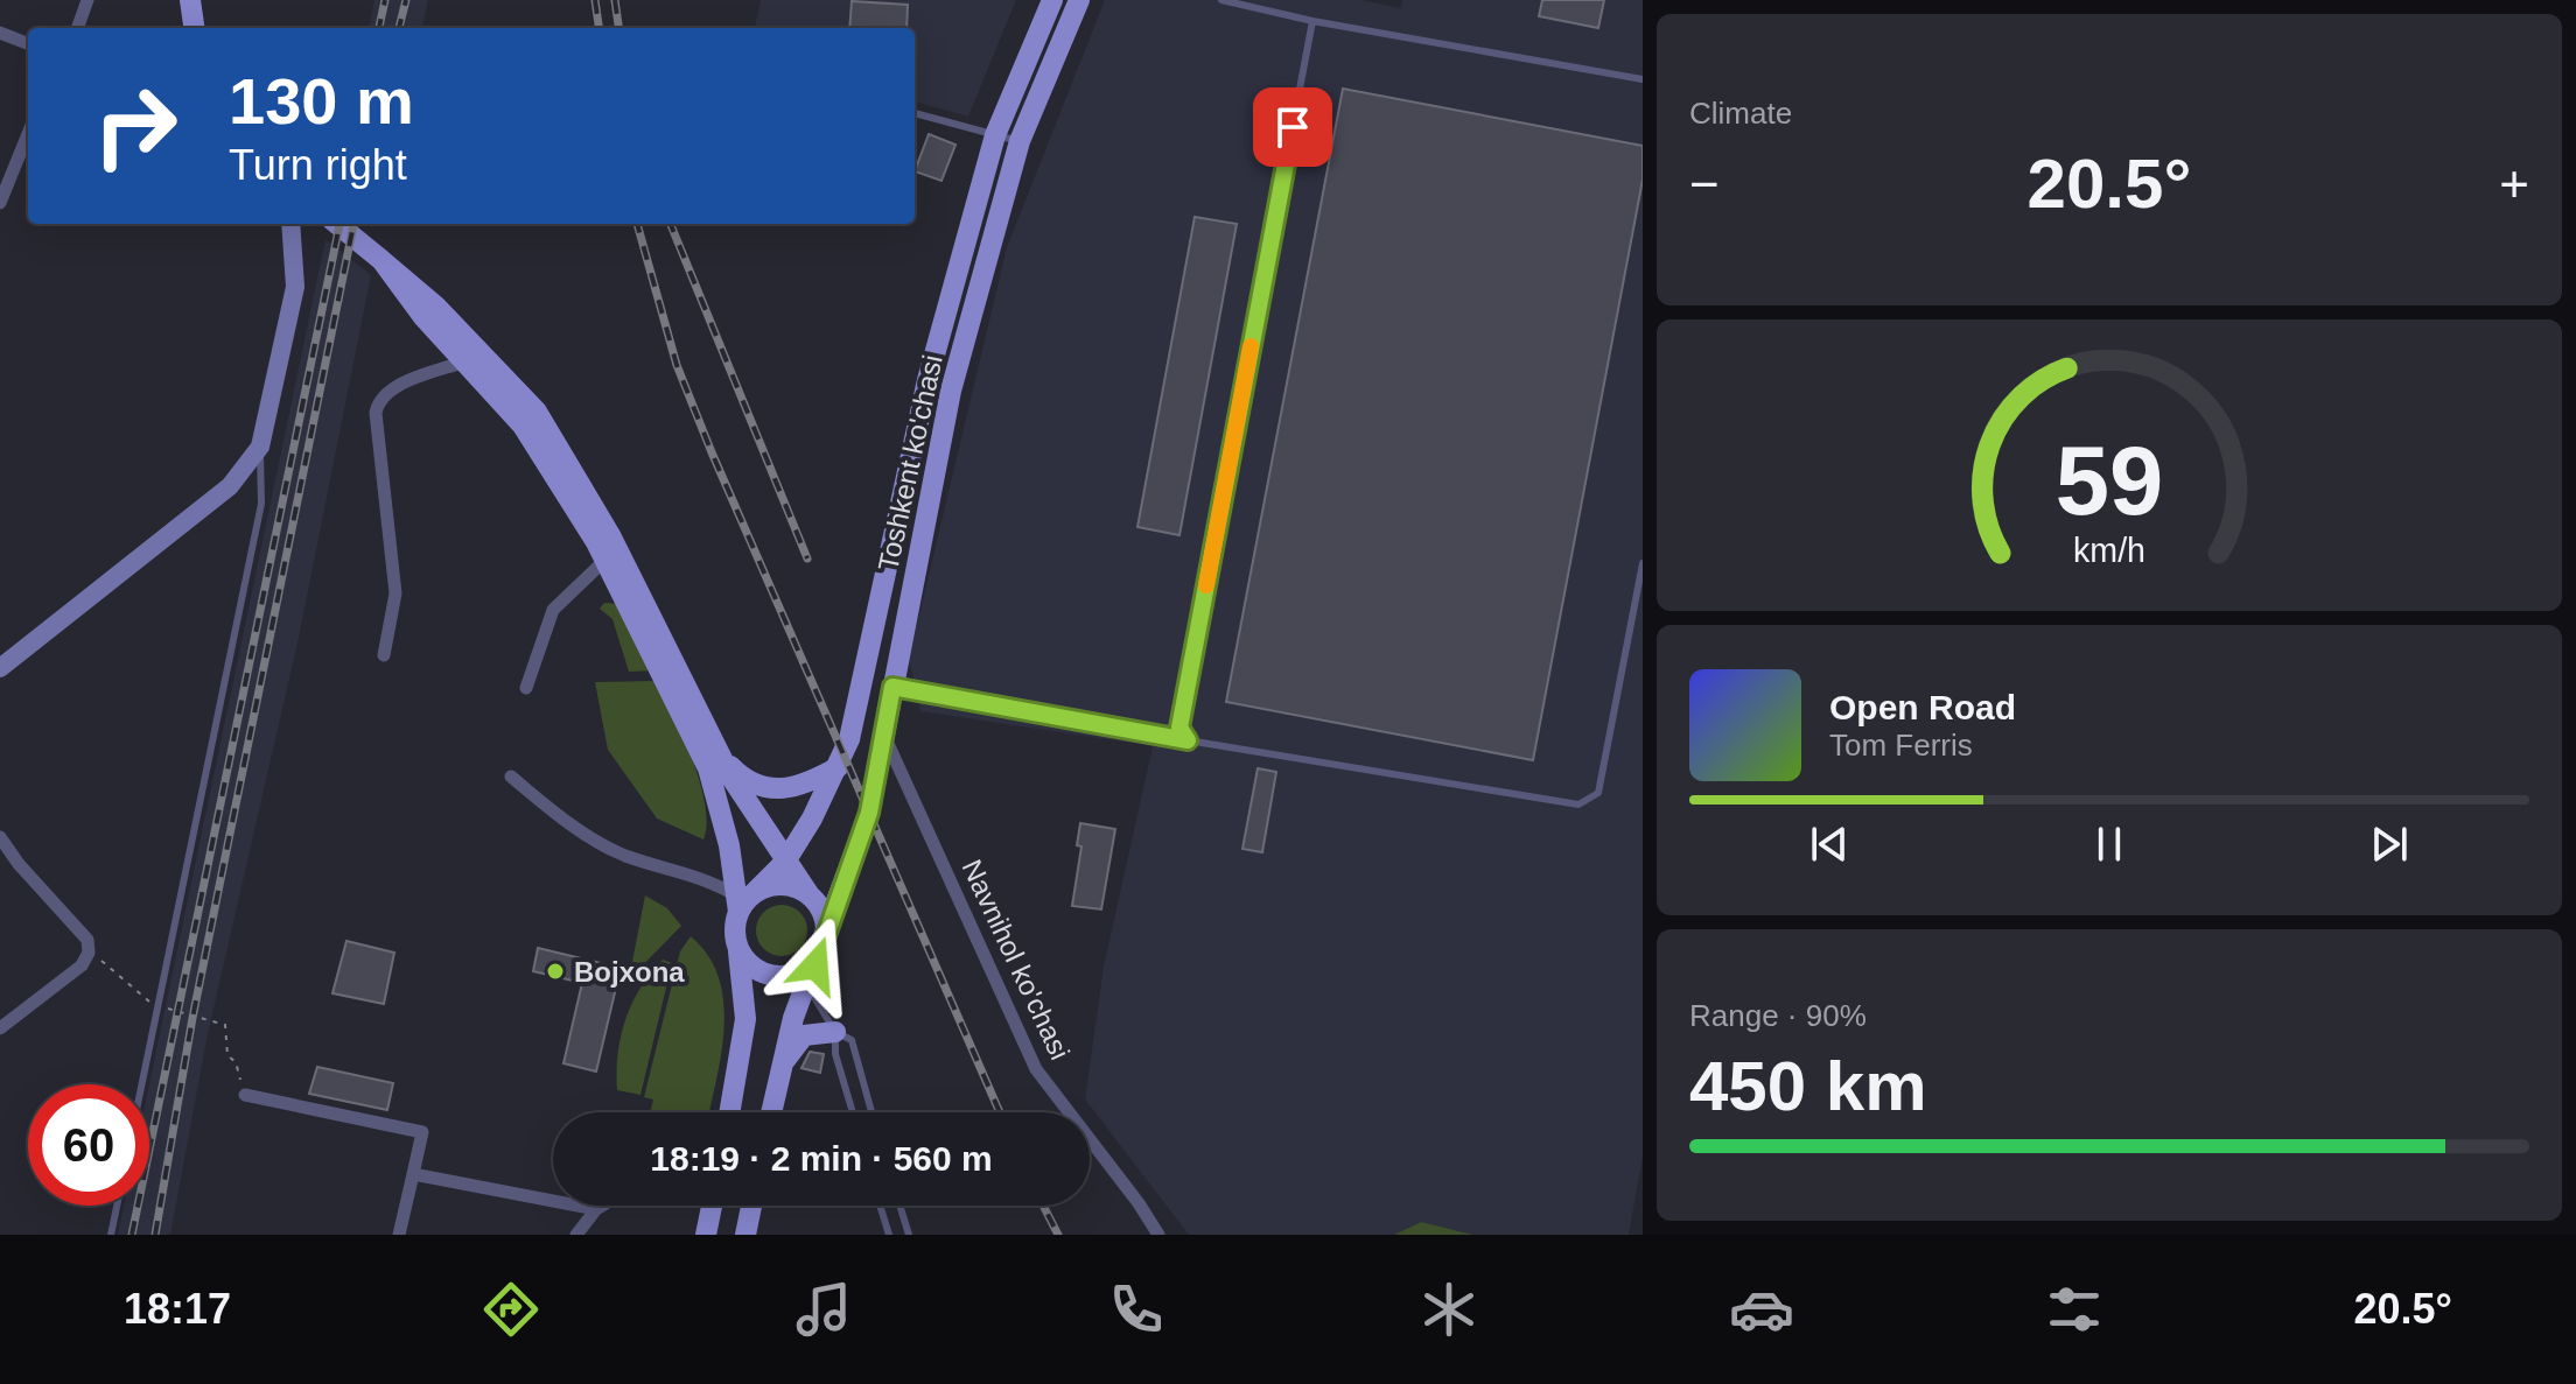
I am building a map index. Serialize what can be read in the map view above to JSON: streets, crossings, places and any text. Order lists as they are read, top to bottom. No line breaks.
{"streets":{"main road":["Toshkent ko'chasi"],"street":["Navnihol ko'chasi"]},"crossings":[["Toshkent ko'chasi","Navnihol ko'chasi"]],"places":["Bojxona"],"page":{"tile":["Climate",["Range · 90%","450 km"]],"turn":["130 m","Turn right"],"heat":["−","20.5°","+"],"song":["Open Road","Tom Ferris"],"limit":"60","trip":"18:19 · 2 min · 560 m","tabs":["18:17","20.5°"],"gauge":["59","km/h"]}}
